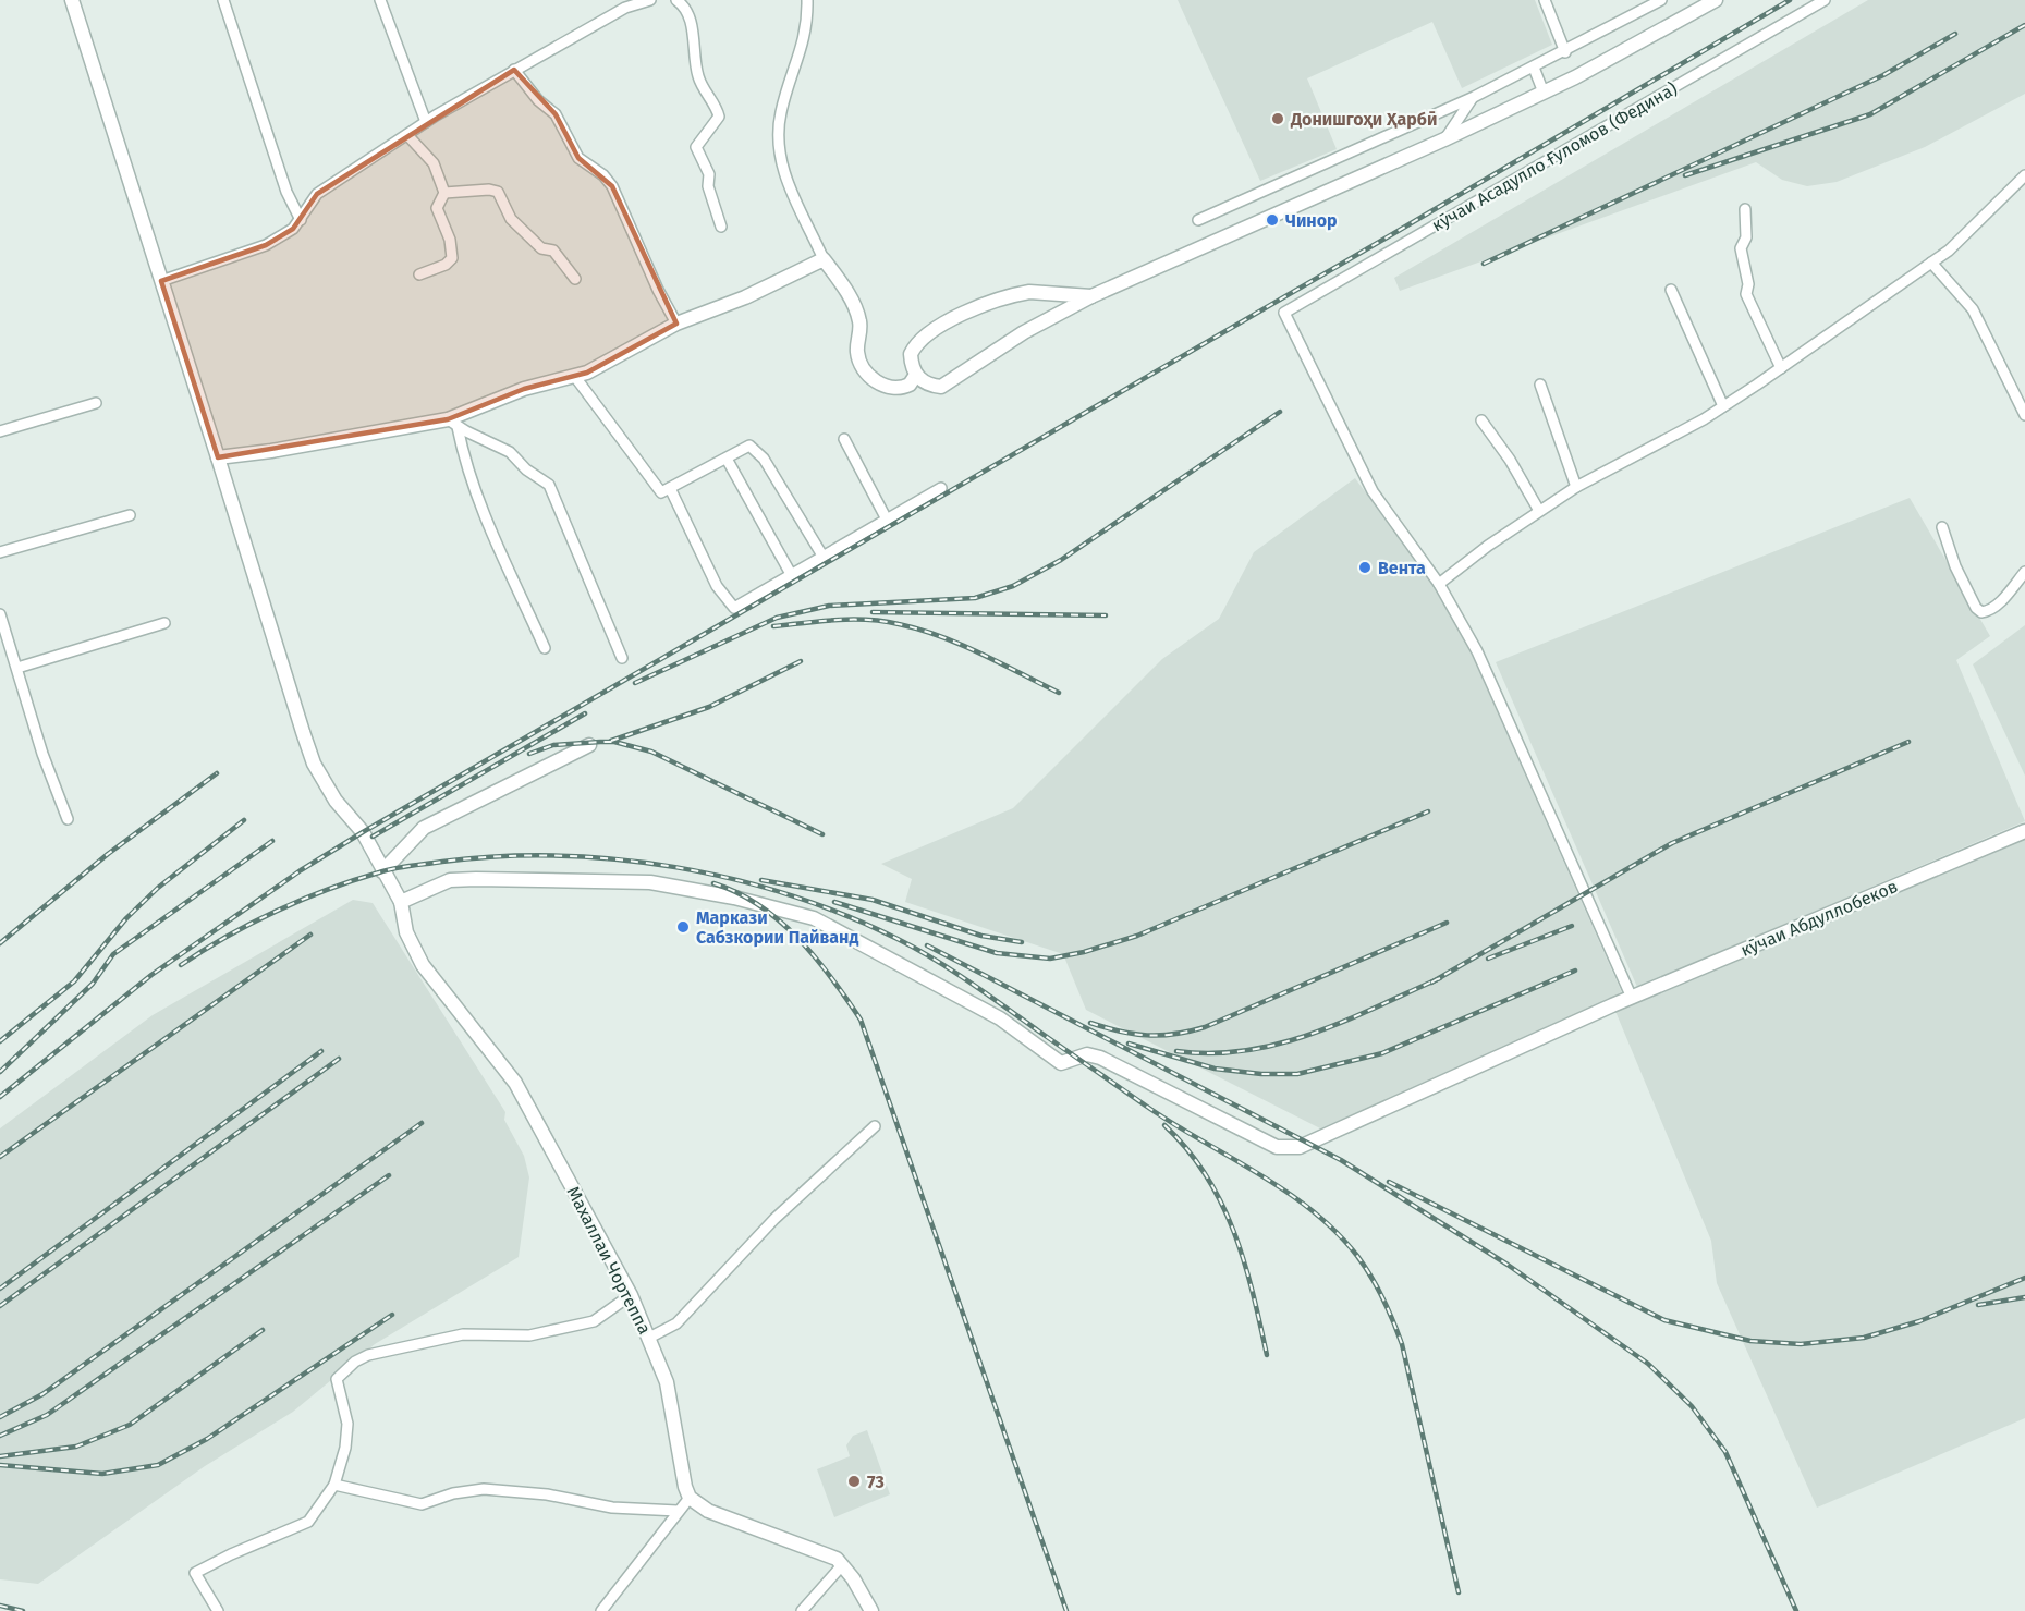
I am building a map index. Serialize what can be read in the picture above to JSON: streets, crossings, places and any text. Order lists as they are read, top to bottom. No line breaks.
{"streets":{"street":["кӯчаи Асадулло Ғуломов (Федина)","кӯчаи Абдуллобеков","Махаллаи Чортеппа"]},"crossings":[["кӯчаи Абдуллобеков","Махаллаи Чортеппа"]],"places":["Донишгоҳи Ҳарбӣ","Чинор","Вента","Маркази Сабзкории Пайванд","73"]}
